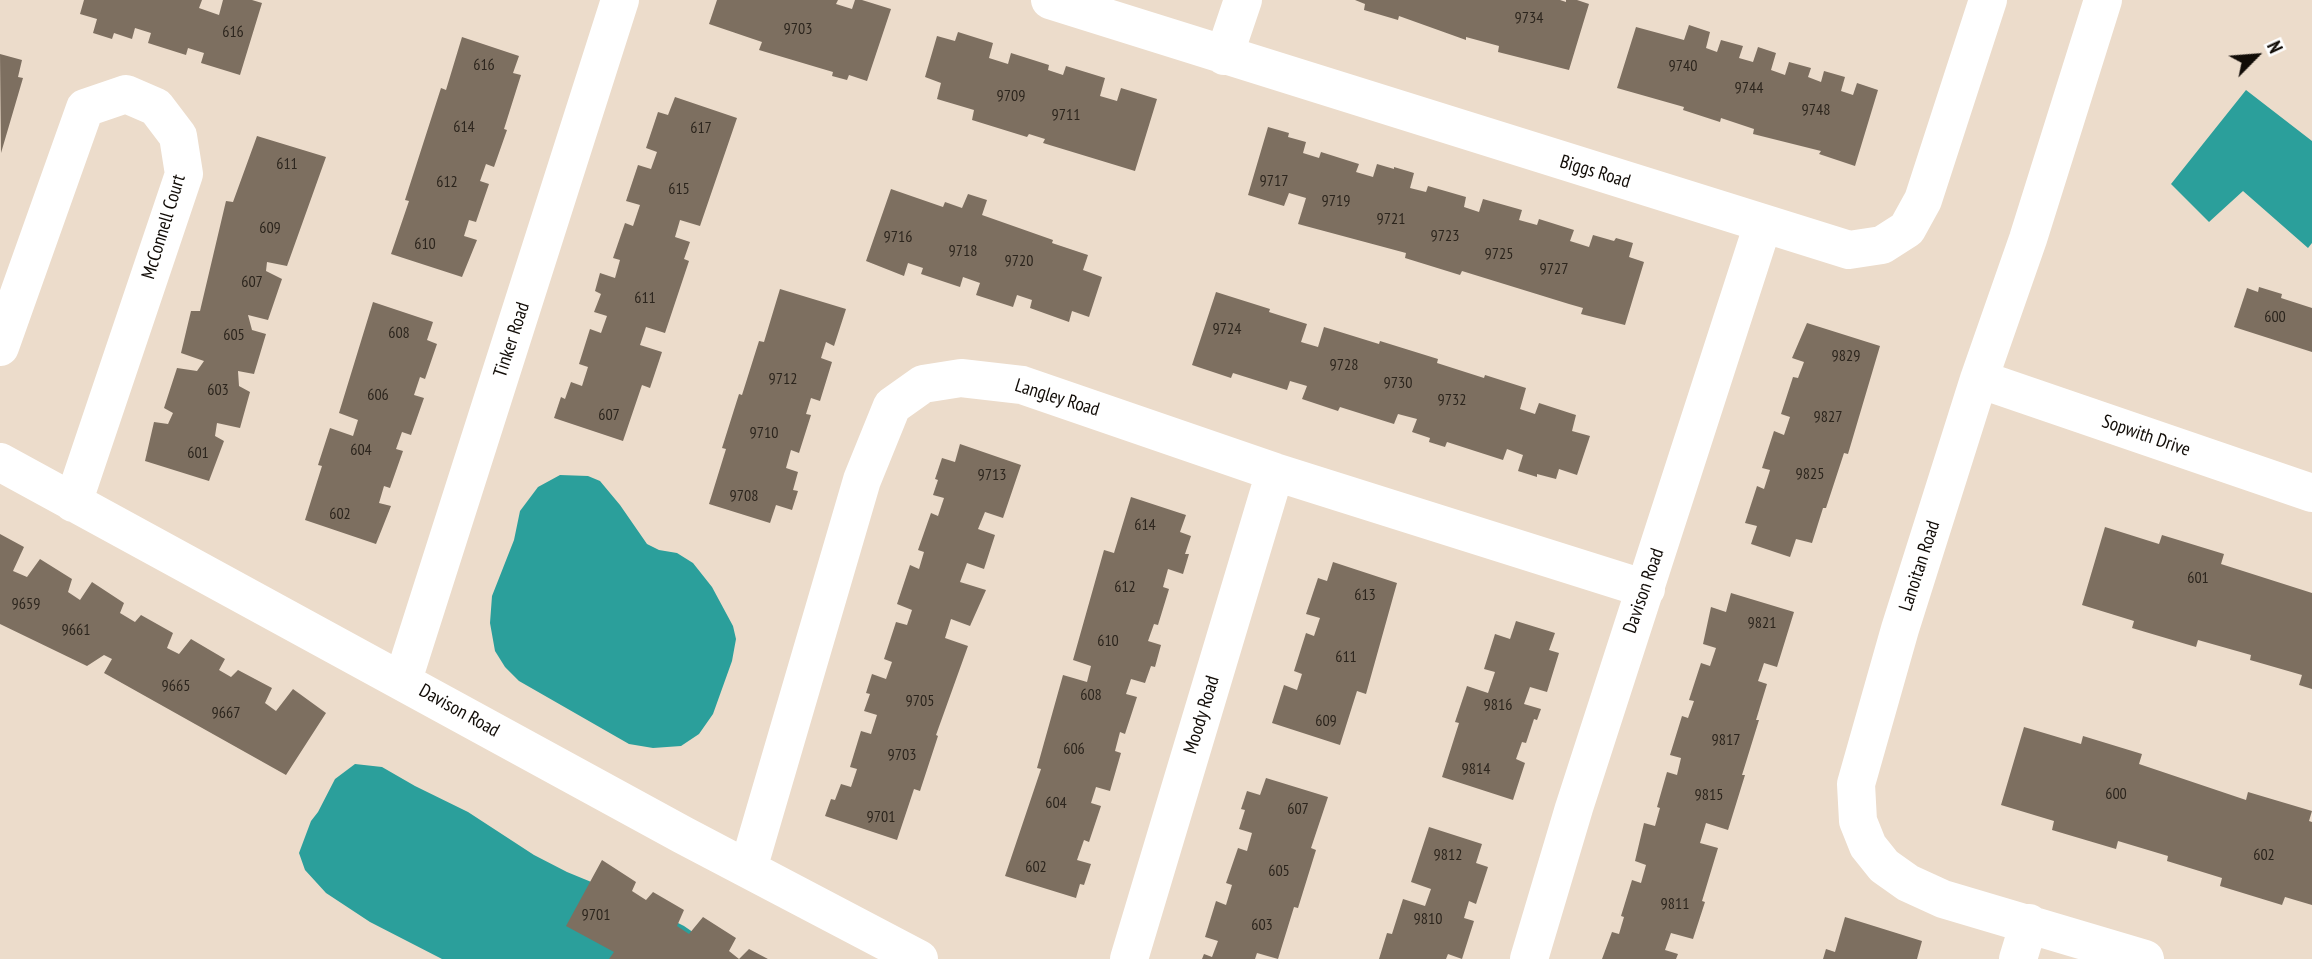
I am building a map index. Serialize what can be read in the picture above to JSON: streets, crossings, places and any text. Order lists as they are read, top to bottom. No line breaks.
{"streets":{"street":["Biggs Road","McConnell Court","Tinker Road","Langley Road","Sopwith Drive","Lanoitan Road","Davison Road","Moody Road"]},"crossings":[["Biggs Road","Davison Road"],["McConnell Court","Davison Road"],["Tinker Road","Davison Road"],["Langley Road","Davison Road"],["Langley Road","Moody Road"],["Sopwith Drive","Lanoitan Road"]],"house_numbers":["9734","9703","616","616","9740","9744","9709","9748","9711","614","617","611","9717","612","615","9719","9721","609","9723","9716","610","9718","9725","9720","9727","607","611","600","9724","608","605","9829","9728","9712","9730","603","606","9732","607","9827","9710","604","601","9825","9713","9708","602","614","601","612","613","9659","9821","9661","610","611","9665","608","9705","9816","9667","609","9817","606","9703","9814","600","9815","604","607","9701","9812","602","602","605","9811","9701","9810","603"],"north":"top right"}
